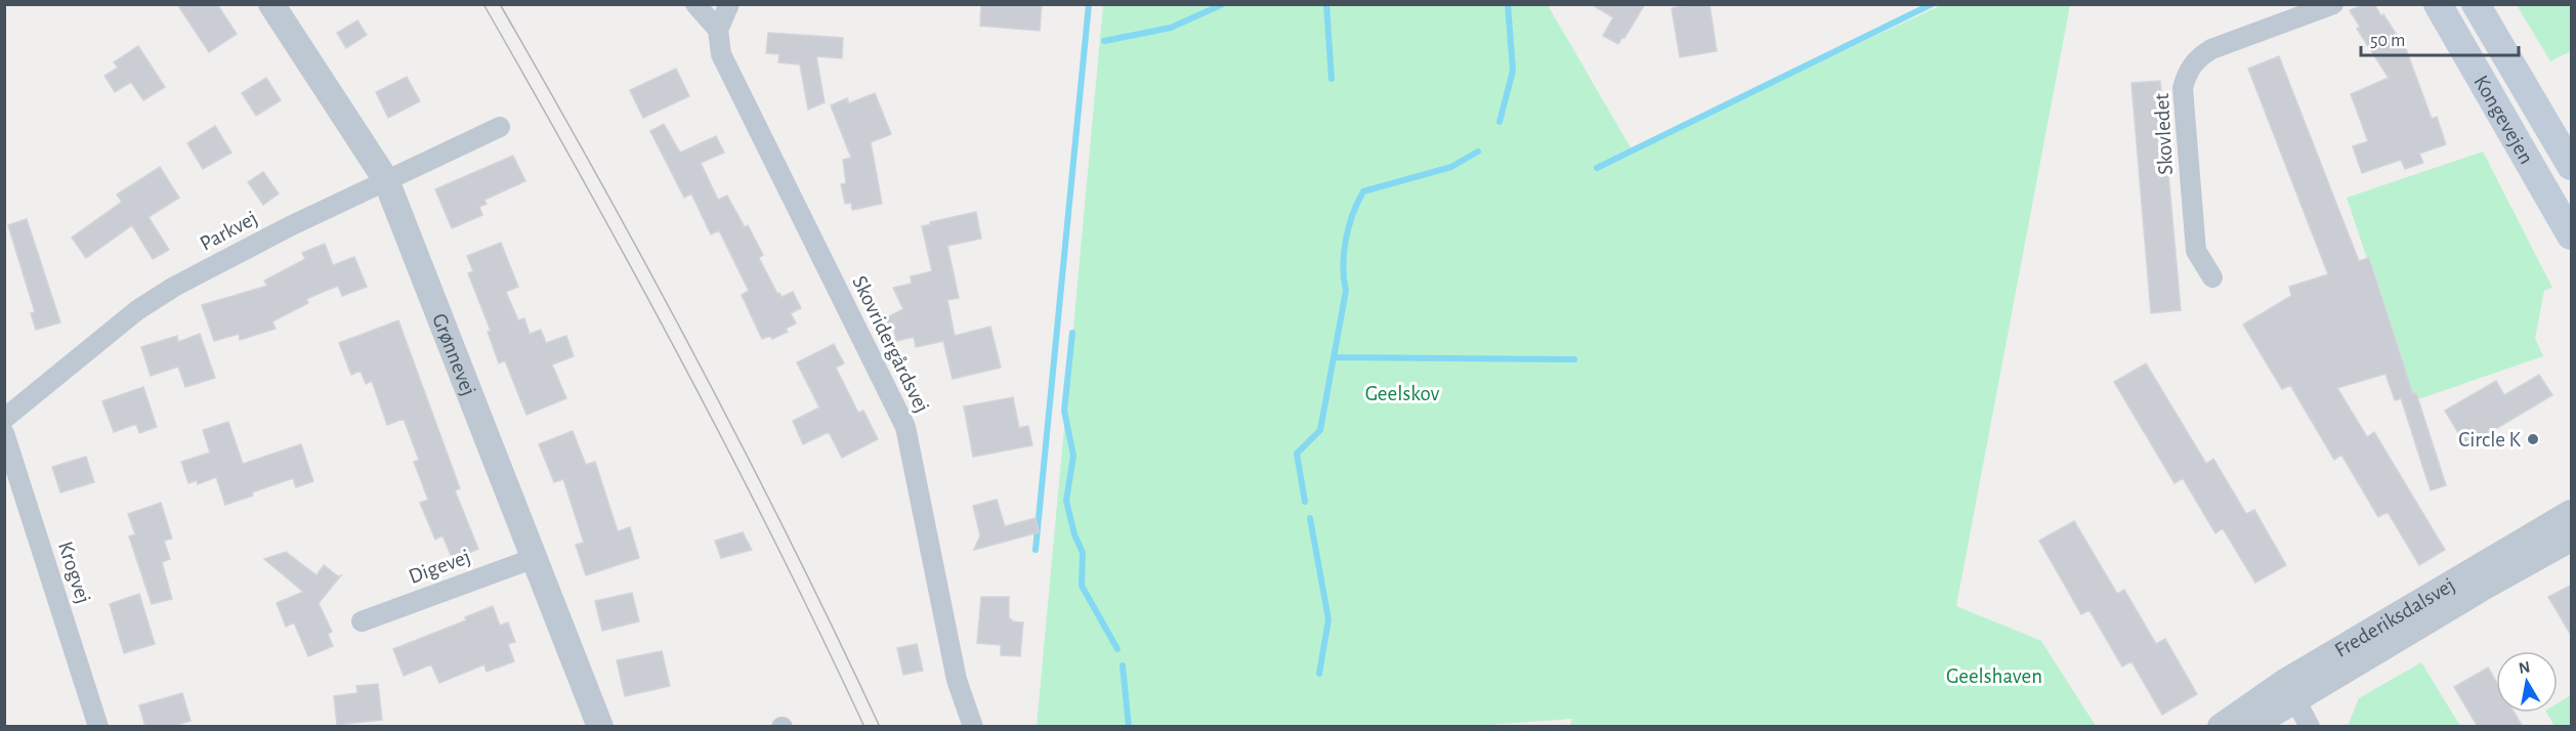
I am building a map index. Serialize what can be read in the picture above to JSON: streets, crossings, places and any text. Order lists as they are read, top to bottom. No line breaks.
{"streets":{"main road":["Kongevejen"],"street":["Skovledet","Parkvej","Skovridergårdsvej","Grønnevej","Digevej","Krogvej","Frederiksdalsvej"]},"crossings":[["Parkvej","Grønnevej"],["Grønnevej","Digevej"]],"parks":["Geelskov","Geelshaven"],"places":["Circle K"],"scale_bar":"50 m","north":"top"}
